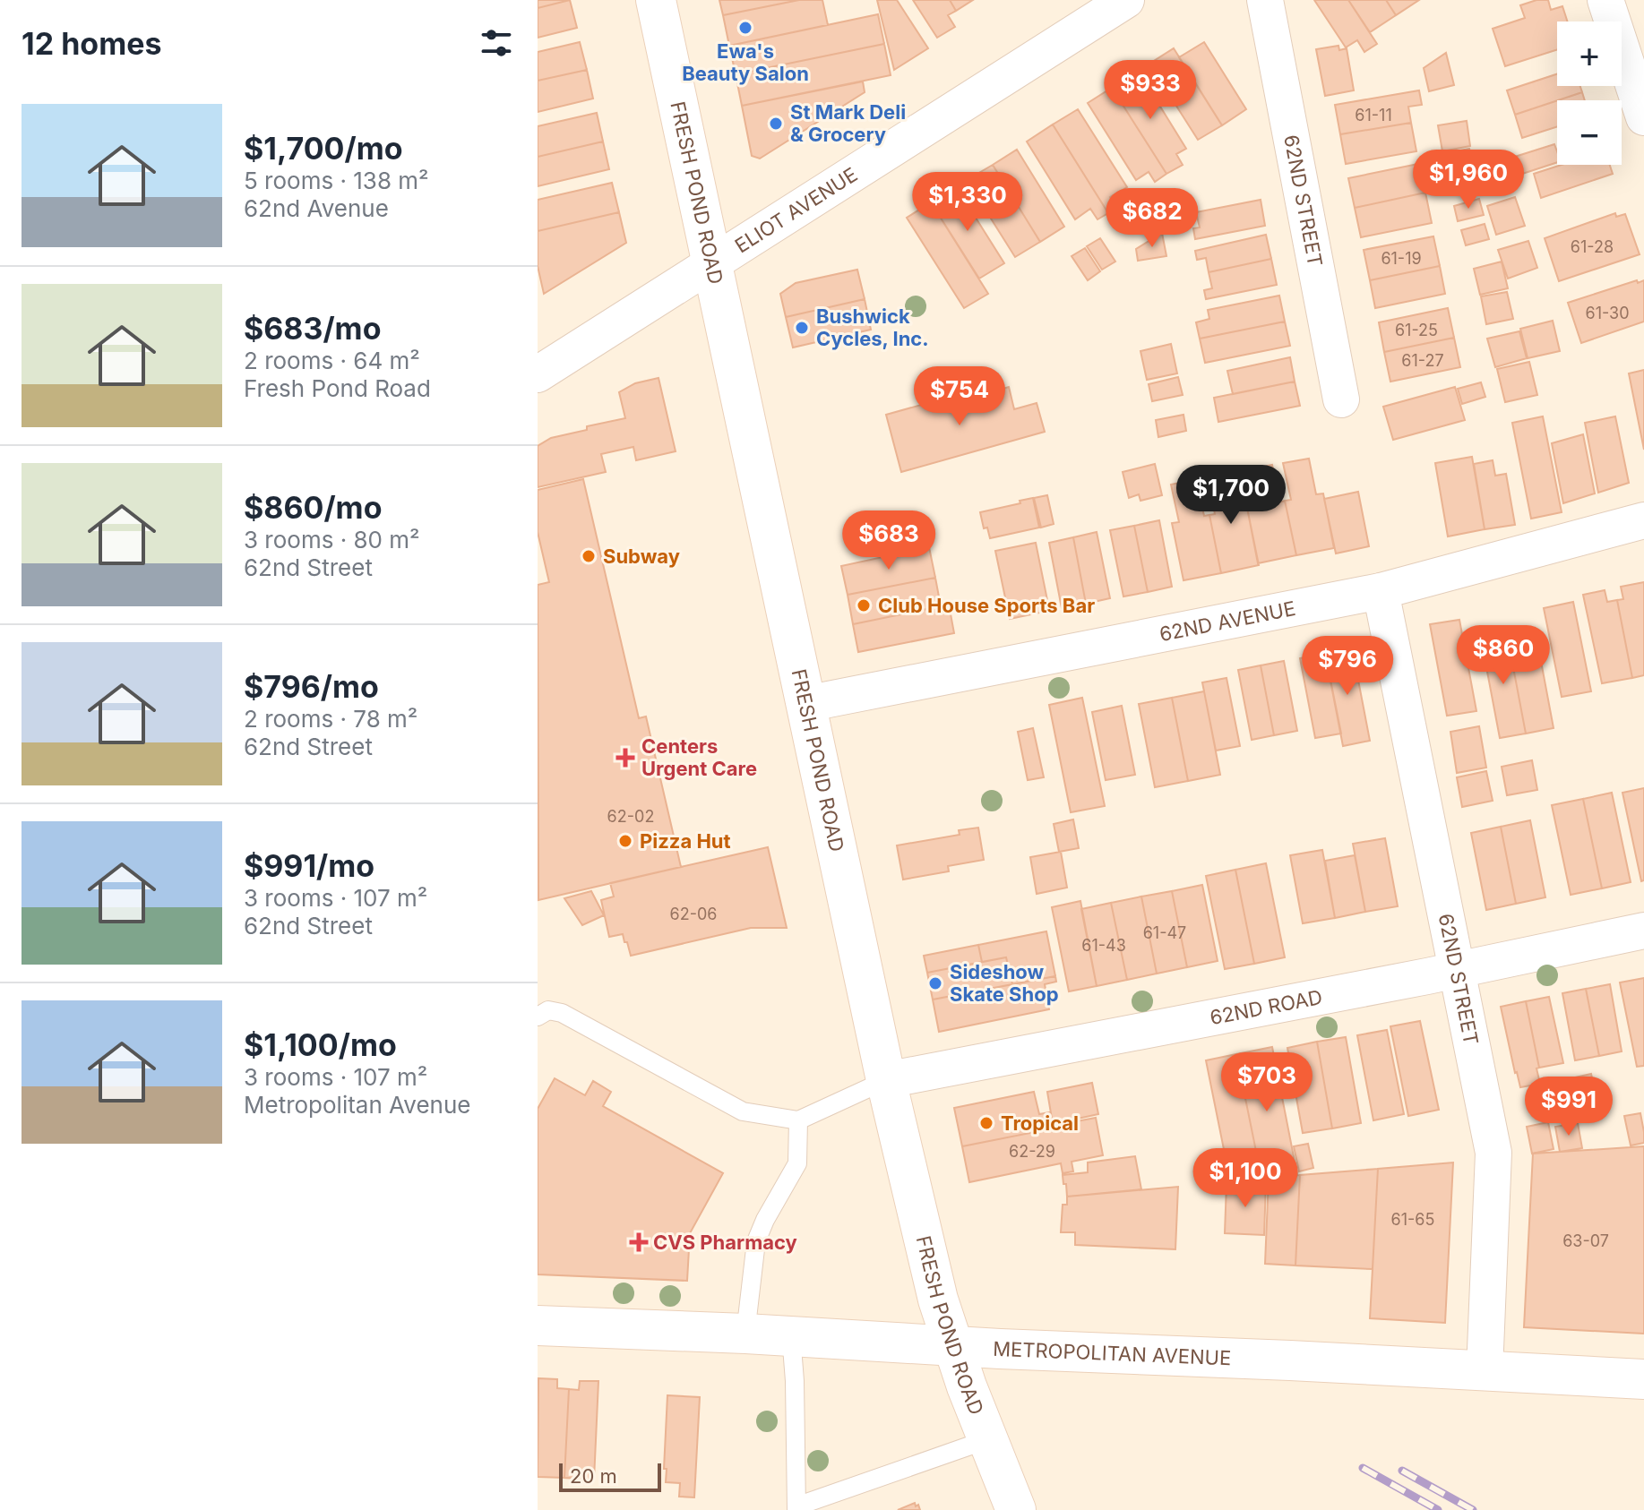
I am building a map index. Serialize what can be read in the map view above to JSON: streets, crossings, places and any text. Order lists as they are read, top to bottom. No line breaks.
{"streets":{"main road":["FRESH POND ROAD","METROPOLITAN AVENUE"],"street":["62ND STREET","ELIOT AVENUE","62ND AVENUE","62ND ROAD"]},"crossings":[["FRESH POND ROAD","ELIOT AVENUE"],["FRESH POND ROAD","62ND AVENUE"],["FRESH POND ROAD","62ND ROAD"],["FRESH POND ROAD","METROPOLITAN AVENUE"],["62ND STREET","62ND AVENUE"],["62ND STREET","62ND ROAD"],["62ND STREET","METROPOLITAN AVENUE"]],"places":{"other":["Ewa's Beauty Salon","St Mark Deli & Grocery","Bushwick Cycles, Inc.","Subway","Club House Sports Bar","Pizza Hut","Sideshow Skate Shop","Tropical"],"health":["Centers Urgent Care","CVS Pharmacy"]},"house_numbers":["61-11","61-28","61-19","61-30","61-25","61-27","62-02","62-06","61-47","61-43","62-29","61-65","63-07"],"scale_bar":"20 m","page":{"heading":"12 homes","map_buttons":["+","−"],"price":["$933","$1,960","$1,330","$682","$754","$1,700","$683","$860","$796","$703","$991","$1,100"],"list":[{"name":"$1,700/mo","note":"5 rooms · 138 m² · 62nd Avenue"},{"name":"$683/mo","note":"2 rooms · 64 m² · Fresh Pond Road"},{"name":"$860/mo","note":"3 rooms · 80 m² · 62nd Street"},{"name":"$796/mo","note":"2 rooms · 78 m² · 62nd Street"},{"name":"$991/mo","note":"3 rooms · 107 m² · 62nd Street"},{"name":"$1,100/mo","note":"3 rooms · 107 m² · Metropolitan Avenue"}],"scale":"20 m"}}
